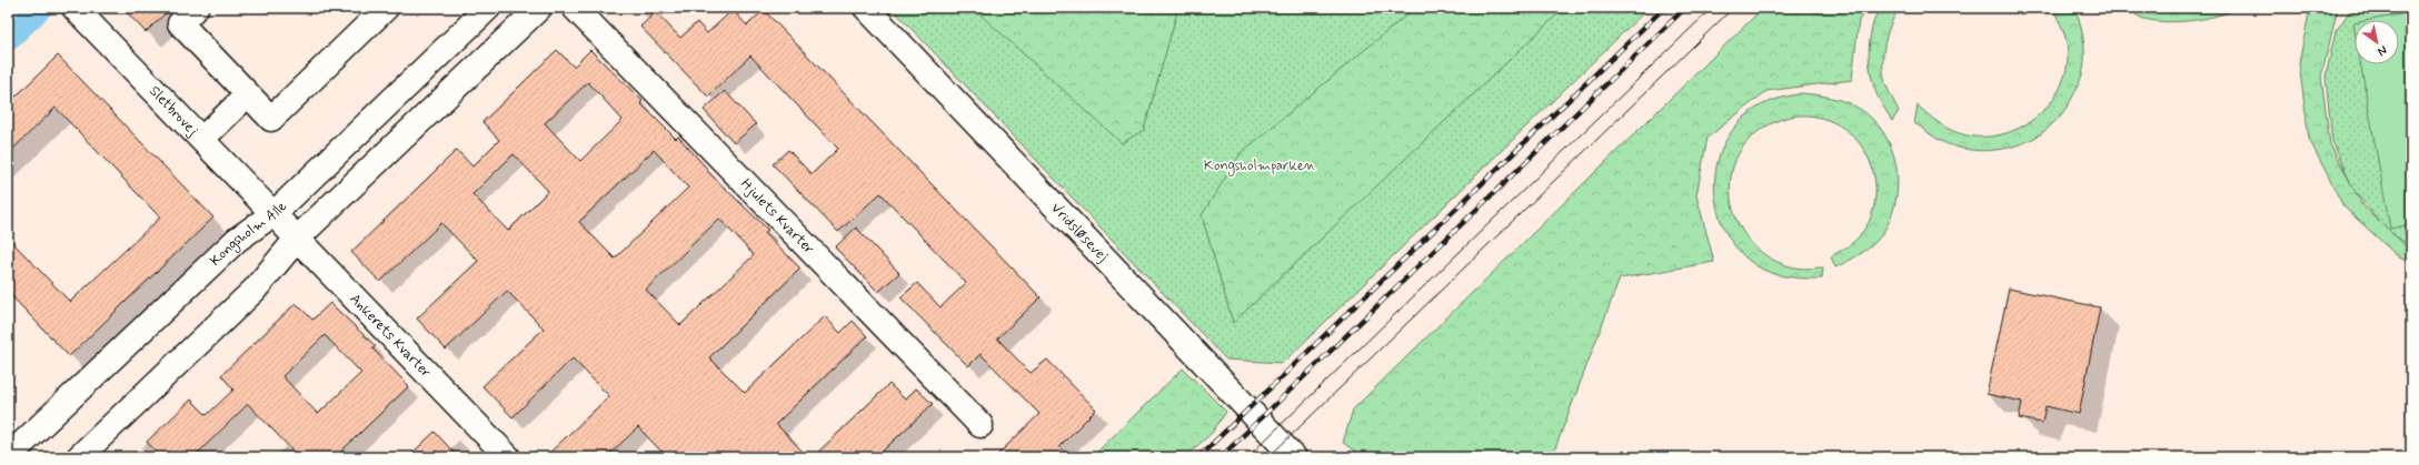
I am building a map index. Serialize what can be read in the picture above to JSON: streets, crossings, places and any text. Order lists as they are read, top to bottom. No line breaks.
{"streets":{"street":["Sletbrovej","Hjulets Kvarter","Vridsløsevej","Kongsholm Alle","Ankerets Kvarter"]},"crossings":[["Sletbrovej","Kongsholm Alle"],["Sletbrovej","Ankerets Kvarter"],["Kongsholm Alle","Ankerets Kvarter"]],"parks":["Kongsholmparken"],"north":"bottom right"}
